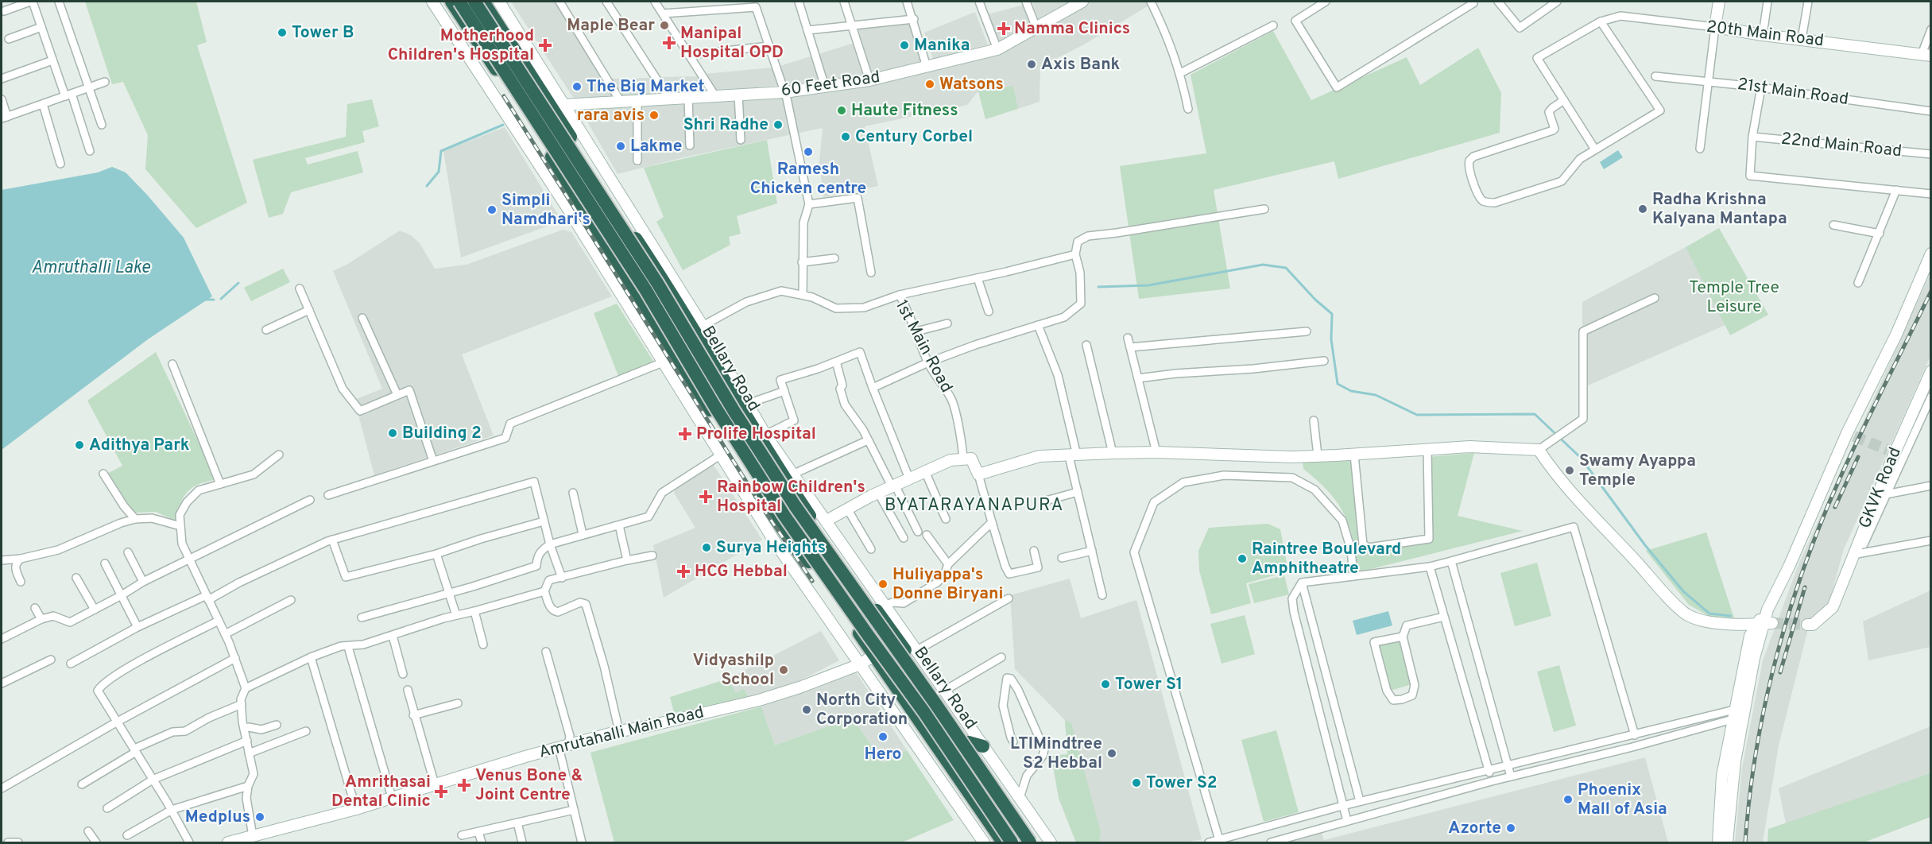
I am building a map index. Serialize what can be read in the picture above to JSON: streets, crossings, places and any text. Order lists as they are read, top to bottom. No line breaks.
{"streets":{"highway":["Bellary Road"],"street":["20th Main Road","60 Feet Road","21st Main Road","22nd Main Road","1st Main Road","GKVK Road","Amrutahalli Main Road"]},"crossings":[["Bellary Road","Amrutahalli Main Road"]],"districts":["BYATARAYANAPURA"],"water":["Amruthalli Lake"],"parks":["Temple Tree Leisure"],"places":{"other":["Maple Bear","Tower B","Manika","Axis Bank","Watsons","The Big Market","Haute Fitness","rara avis","Shri Radhe","Century Corbel","Lakme","Ramesh Chicken centre","Radha Krishna Kalyana Mantapa","Simpli Namdhari's","Building 2","Adithya Park","Swamy Ayappa Temple","Surya Heights","Raintree Boulevard Amphitheatre","Huliyappa's Donne Biryani","Vidyashilp School","Tower S1","North City Corporation","Hero","LTIMindtree S2 Hebbal","Tower S2","Phoenix Mall of Asia","Medplus","Azorte"],"health":["Namma Clinics","Manipal Hospital OPD","Motherhood Children's Hospital","Prolife Hospital","Rainbow Children's Hospital","HCG Hebbal","Venus Bone & Joint Centre","Amrithasai Dental Clinic"]}}
